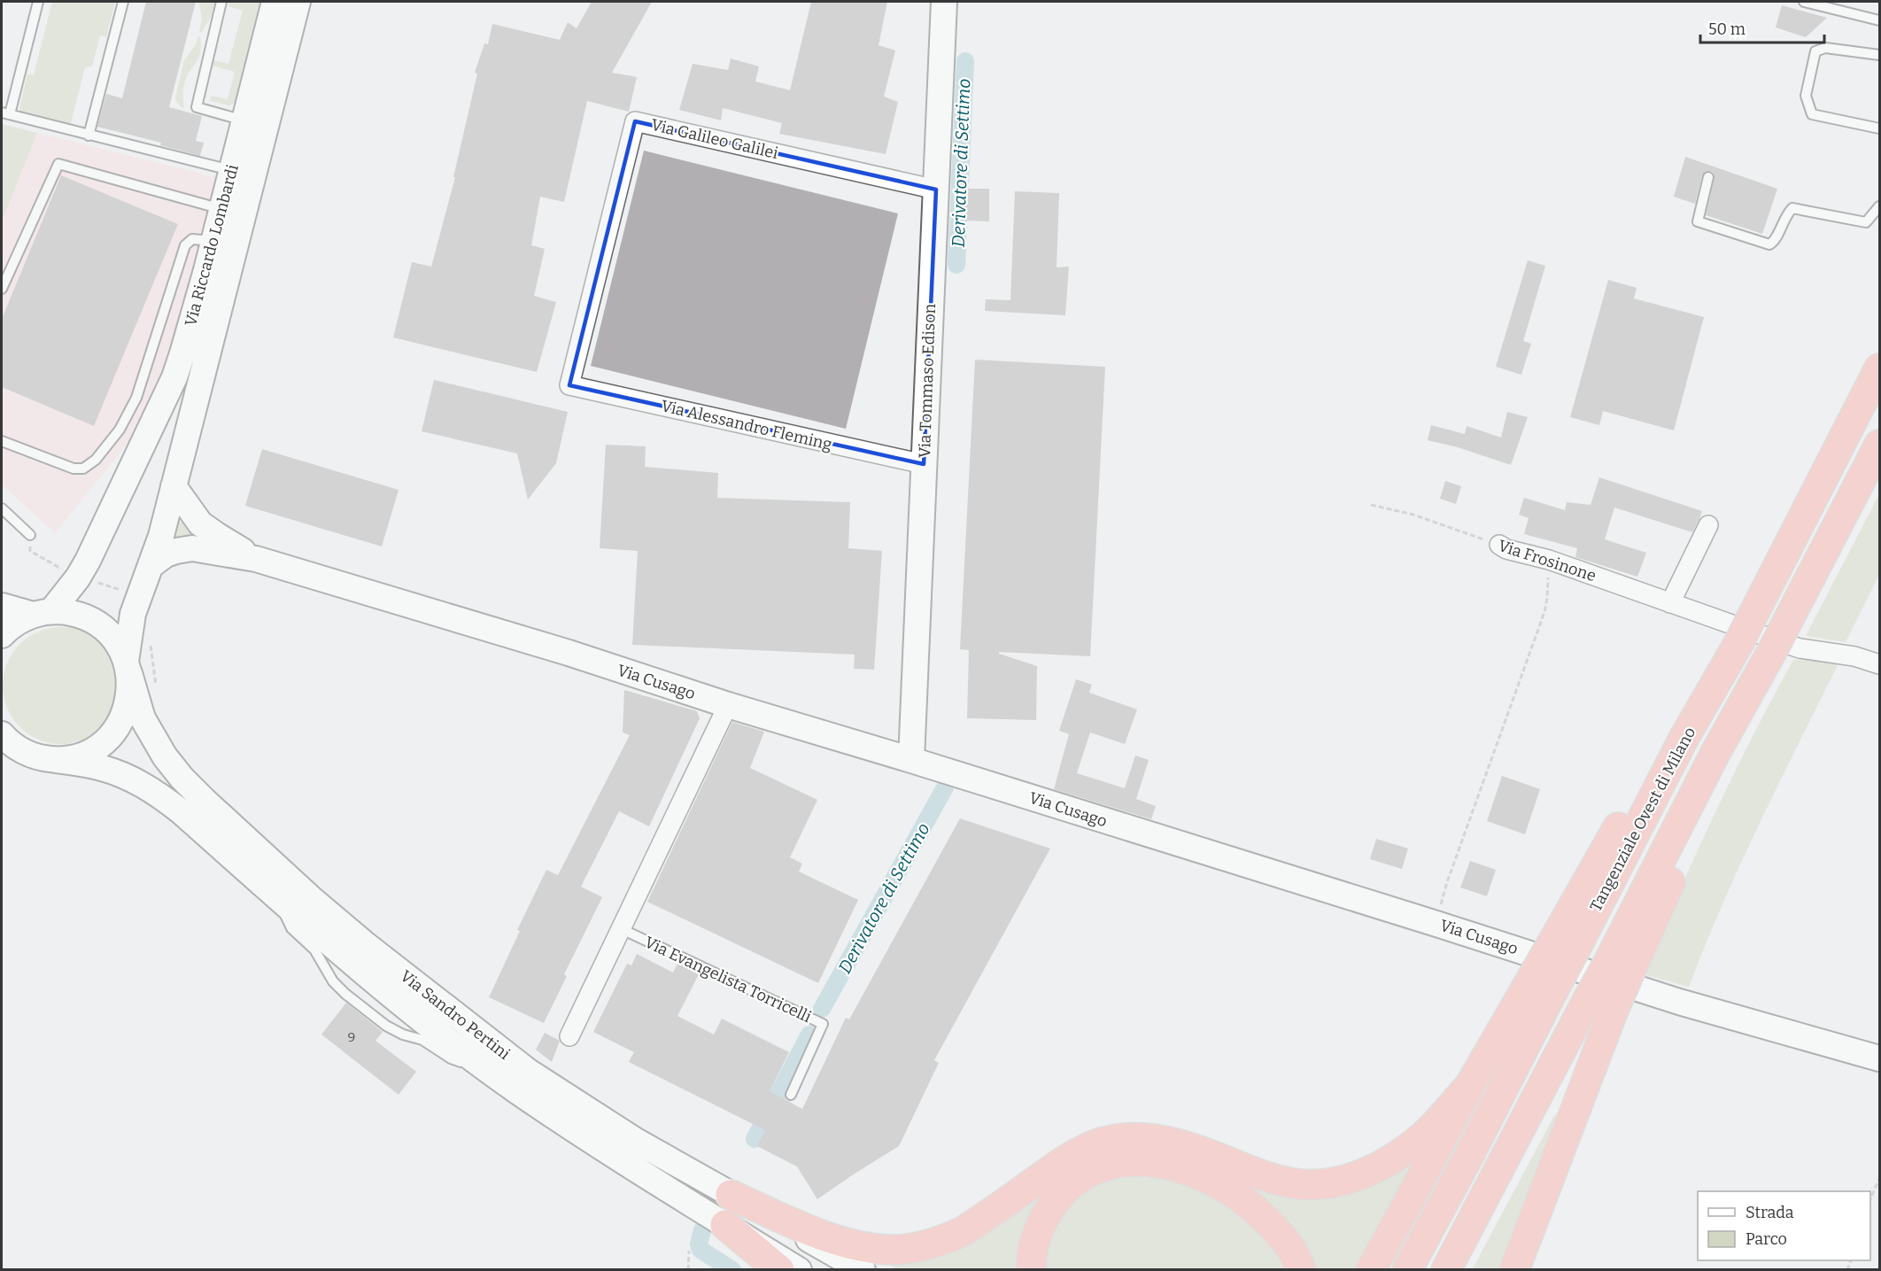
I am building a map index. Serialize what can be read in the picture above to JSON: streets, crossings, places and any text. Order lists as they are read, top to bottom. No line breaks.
{"streets":{"highway":["Tangenziale Ovest di Milano"],"street":["Via Galileo Galilei","Via Riccardo Lombardi","Via Tommaso Edison","Via Alessandro Fleming","Via Frosinone","Via Cusago","Via Sandro Pertini"],"lane":["Via Evangelista Torricelli"]},"crossings":[["Via Galileo Galilei","Via Tommaso Edison"],["Via Galileo Galilei","Via Alessandro Fleming"],["Via Riccardo Lombardi","Via Cusago"],["Via Riccardo Lombardi","Via Sandro Pertini"],["Via Tommaso Edison","Via Alessandro Fleming"],["Via Tommaso Edison","Via Cusago"],["Via Frosinone","Tangenziale Ovest di Milano"]],"water":["Derivatore di Settimo"],"house_numbers":["9"],"legend":["Strada","Parco"],"scale_bar":"50 m"}
